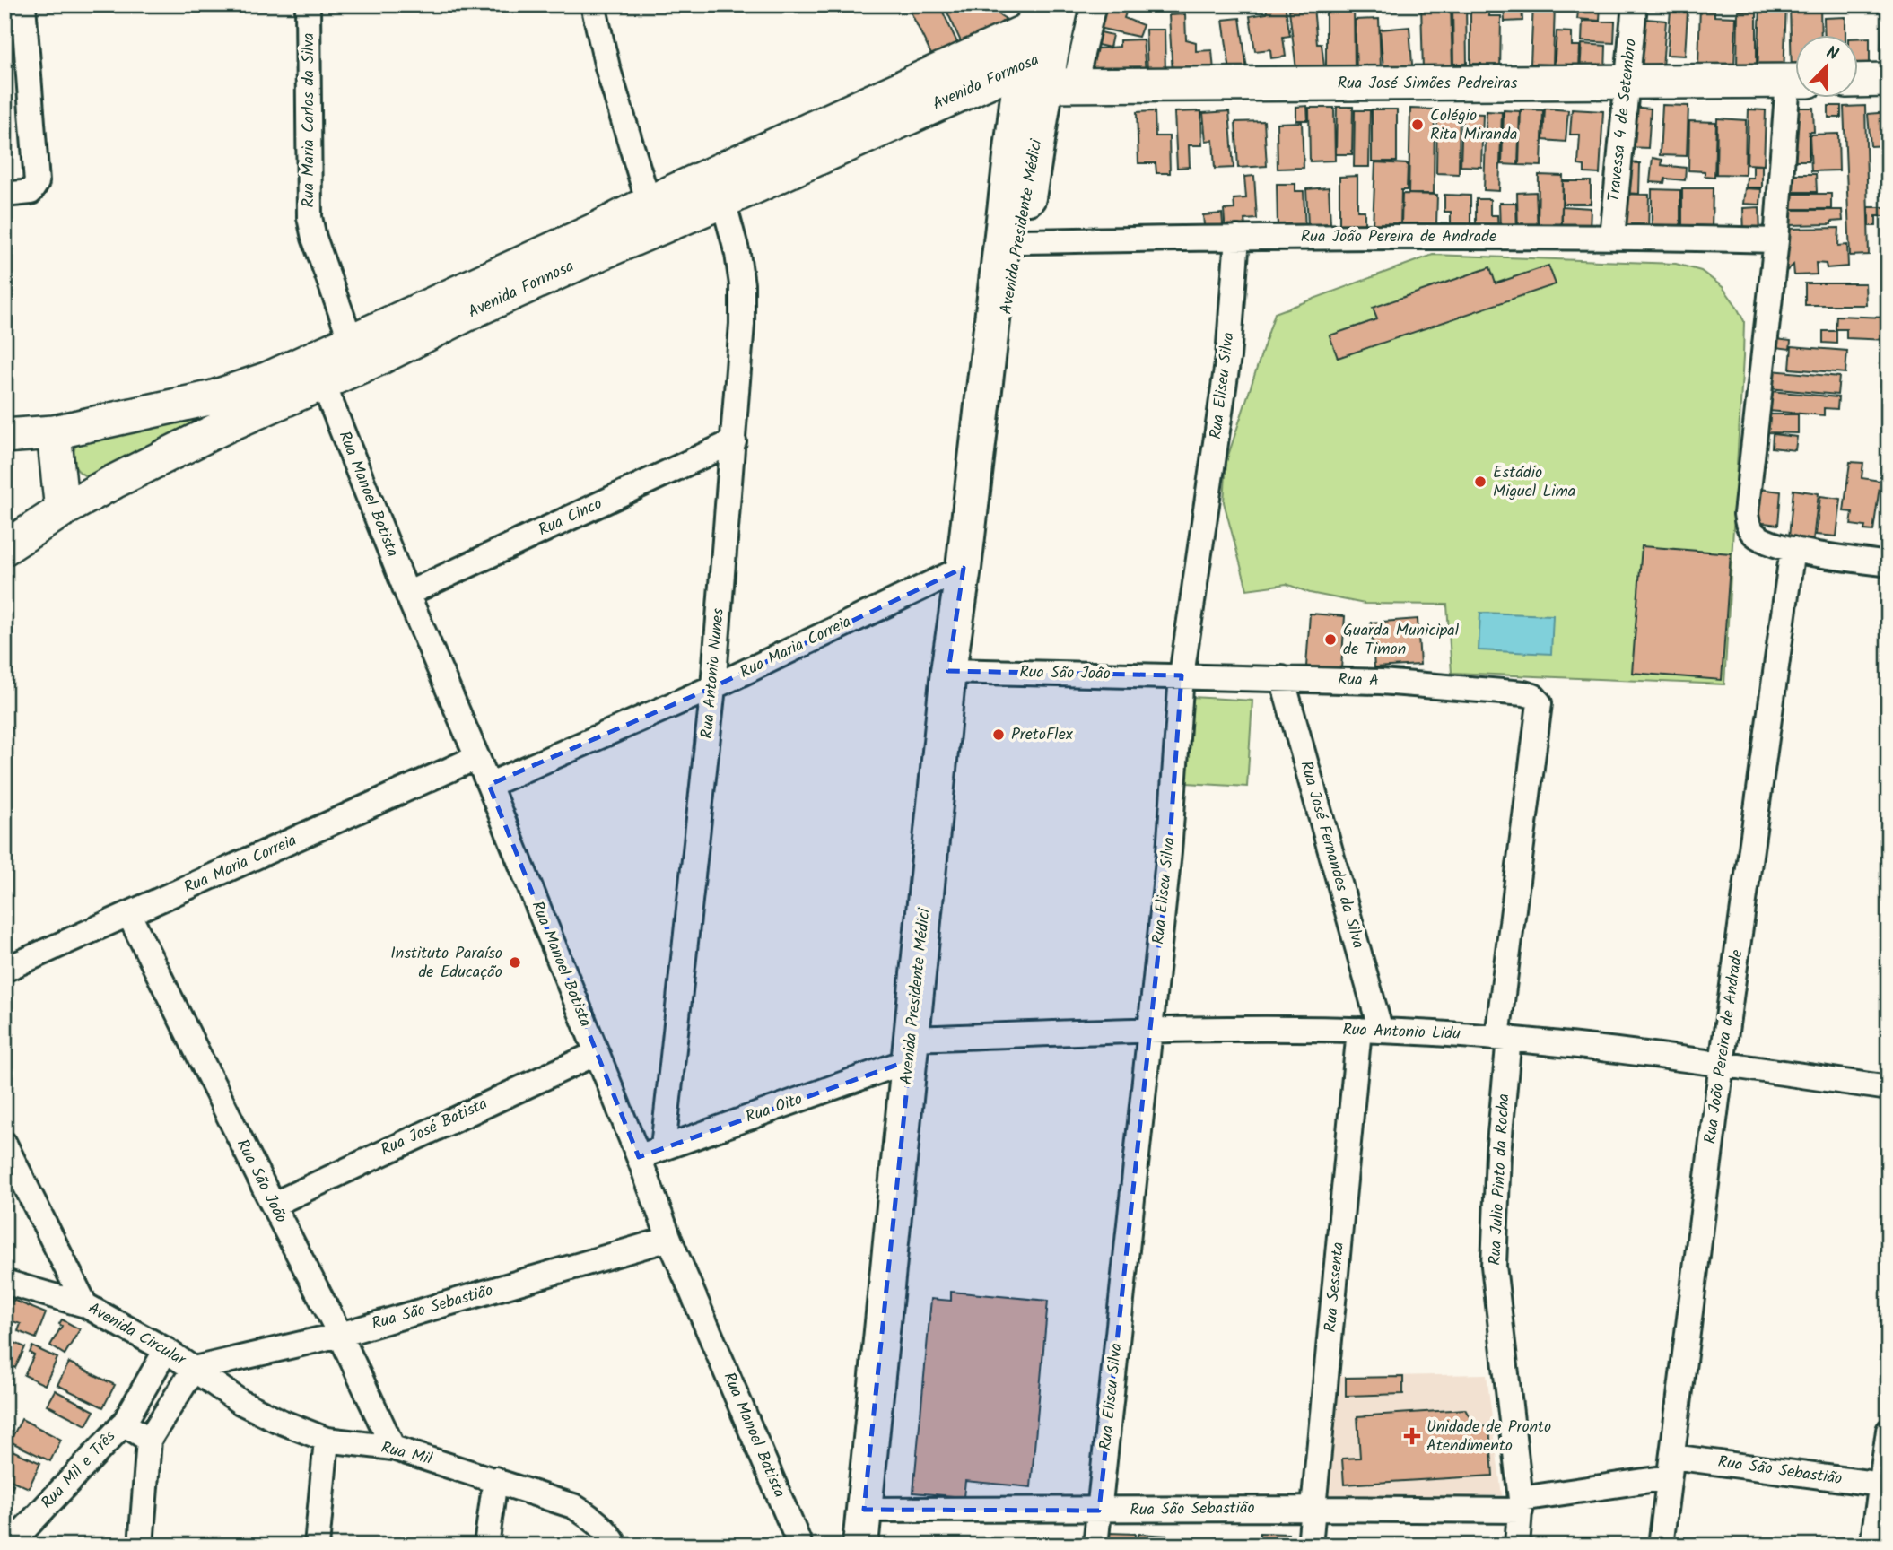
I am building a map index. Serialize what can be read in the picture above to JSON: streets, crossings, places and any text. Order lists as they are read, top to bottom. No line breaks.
{"streets":{"main road":["Avenida Formosa","Rua José Simões Pedreiras","Avenida Presidente Médici"],"street":["Rua Maria Carlos da Silva","Travessa 4 de Setembro","Rua João Pereira de Andrade","Rua Eliseu Silva","Rua Manoel Batista","Rua Cinco","Rua Maria Correia","Rua Antonio Nunes","Rua São João","Rua A","Rua José Fernandes da Silva","Rua Antonio Lidu","Rua Oito","Rua José Batista","Rua Julio Pinto da Rocha","Rua Sessenta","Rua São Sebastião","Avenida Circular","Rua Mil","Rua Mil e Três"]},"crossings":[["Avenida Formosa","Rua José Simões Pedreiras"],["Avenida Formosa","Rua Maria Carlos da Silva"],["Avenida Formosa","Avenida Presidente Médici"],["Avenida Formosa","Rua Manoel Batista"],["Avenida Formosa","Rua Antonio Nunes"],["Rua José Simões Pedreiras","Travessa 4 de Setembro"],["Rua José Simões Pedreiras","Avenida Presidente Médici"],["Travessa 4 de Setembro","Rua João Pereira de Andrade"],["Avenida Presidente Médici","Rua João Pereira de Andrade"],["Avenida Presidente Médici","Rua Maria Correia"],["Avenida Presidente Médici","Rua São João"],["Avenida Presidente Médici","Rua Antonio Lidu"],["Avenida Presidente Médici","Rua Oito"],["Avenida Presidente Médici","Rua São Sebastião"],["Rua João Pereira de Andrade","Rua Eliseu Silva"],["Rua João Pereira de Andrade","Rua Antonio Lidu"],["Rua João Pereira de Andrade","Rua São Sebastião"],["Rua Eliseu Silva","Rua São João"],["Rua Eliseu Silva","Rua A"],["Rua Eliseu Silva","Rua Antonio Lidu"],["Rua Eliseu Silva","Rua São Sebastião"],["Rua Manoel Batista","Rua Cinco"],["Rua Manoel Batista","Rua Maria Correia"],["Rua Manoel Batista","Rua Oito"],["Rua Manoel Batista","Rua José Batista"],["Rua Manoel Batista","Rua São Sebastião"],["Rua Cinco","Rua Antonio Nunes"],["Rua Maria Correia","Rua Antonio Nunes"],["Rua Maria Correia","Rua São João"],["Rua Antonio Nunes","Rua Oito"],["Rua São João","Rua A"],["Rua São João","Rua José Batista"],["Rua São João","Rua São Sebastião"],["Rua São João","Rua Mil"],["Rua A","Rua José Fernandes da Silva"],["Rua A","Rua Julio Pinto da Rocha"],["Rua José Fernandes da Silva","Rua Antonio Lidu"],["Rua José Fernandes da Silva","Rua Sessenta"],["Rua Antonio Lidu","Rua Oito"],["Rua Antonio Lidu","Rua Julio Pinto da Rocha"],["Rua Antonio Lidu","Rua Sessenta"],["Rua Julio Pinto da Rocha","Rua São Sebastião"],["Rua Sessenta","Rua São Sebastião"],["Rua São Sebastião","Avenida Circular"],["Rua São Sebastião","Rua Mil"],["Avenida Circular","Rua Mil"],["Avenida Circular","Rua Mil e Três"]],"places":{"other":["Colégio Rita Miranda","Estádio Miguel Lima","Guarda Municipal de Timon","PretoFlex","Instituto Paraíso de Educação"],"health":["Unidade de Pronto Atendimento"]},"north":"top right"}
